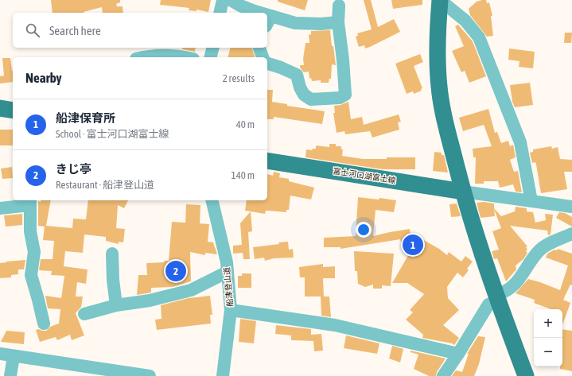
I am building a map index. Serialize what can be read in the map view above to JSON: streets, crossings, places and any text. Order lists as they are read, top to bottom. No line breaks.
{"streets":{"main road":["富士河口湖富士線"],"street":["船津登山道"]},"page":{"search":"Search here","heading":["Nearby","2 results"],"list":[{"mark":"1","name":"船津保育所","note":"School · 富士河口湖富士線","value":"40 m"},{"mark":"2","name":"きじ亭","note":"Restaurant · 船津登山道","value":"140 m"}],"pins":["1","2"],"map_buttons":["+","−"]}}
